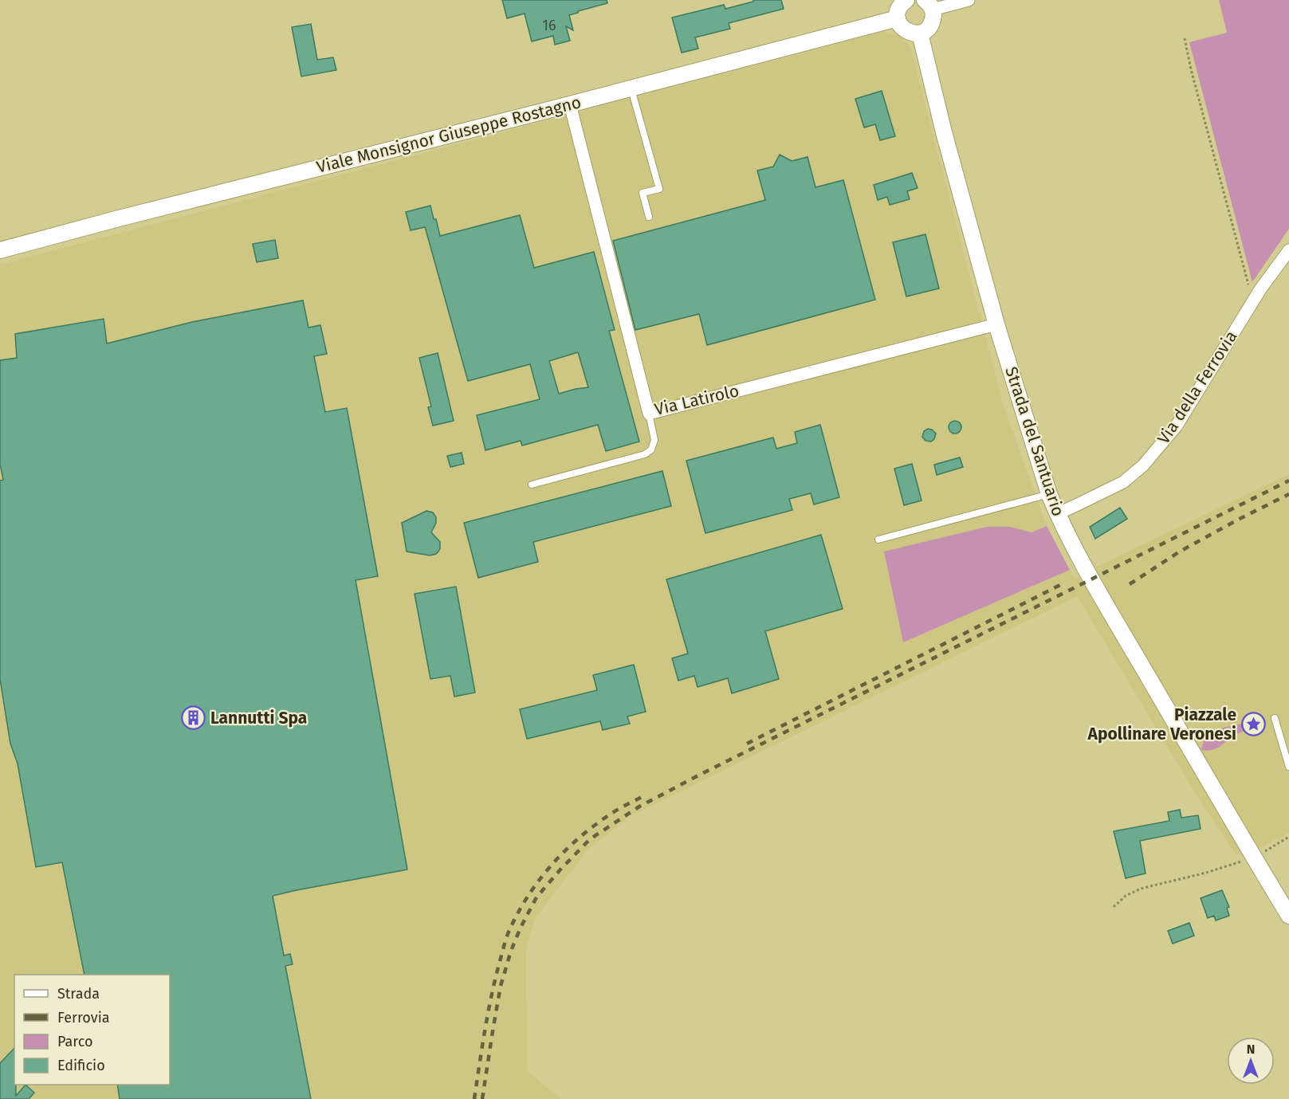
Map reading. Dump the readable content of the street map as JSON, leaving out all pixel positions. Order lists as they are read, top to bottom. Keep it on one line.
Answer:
{"streets":{"street":["Viale Monsignor Giuseppe Rostagno","Via della Ferrovia","Via Latirolo","Strada del Santuario"]},"crossings":[["Viale Monsignor Giuseppe Rostagno","Via Latirolo"],["Via della Ferrovia","Strada del Santuario"],["Via Latirolo","Strada del Santuario"]],"places":{"building":["Lannutti Spa"],"place":["Piazzale Apollinare Veronesi"]},"house_numbers":["16"],"legend":["Strada","Ferrovia","Parco","Edificio"],"north":"top"}
